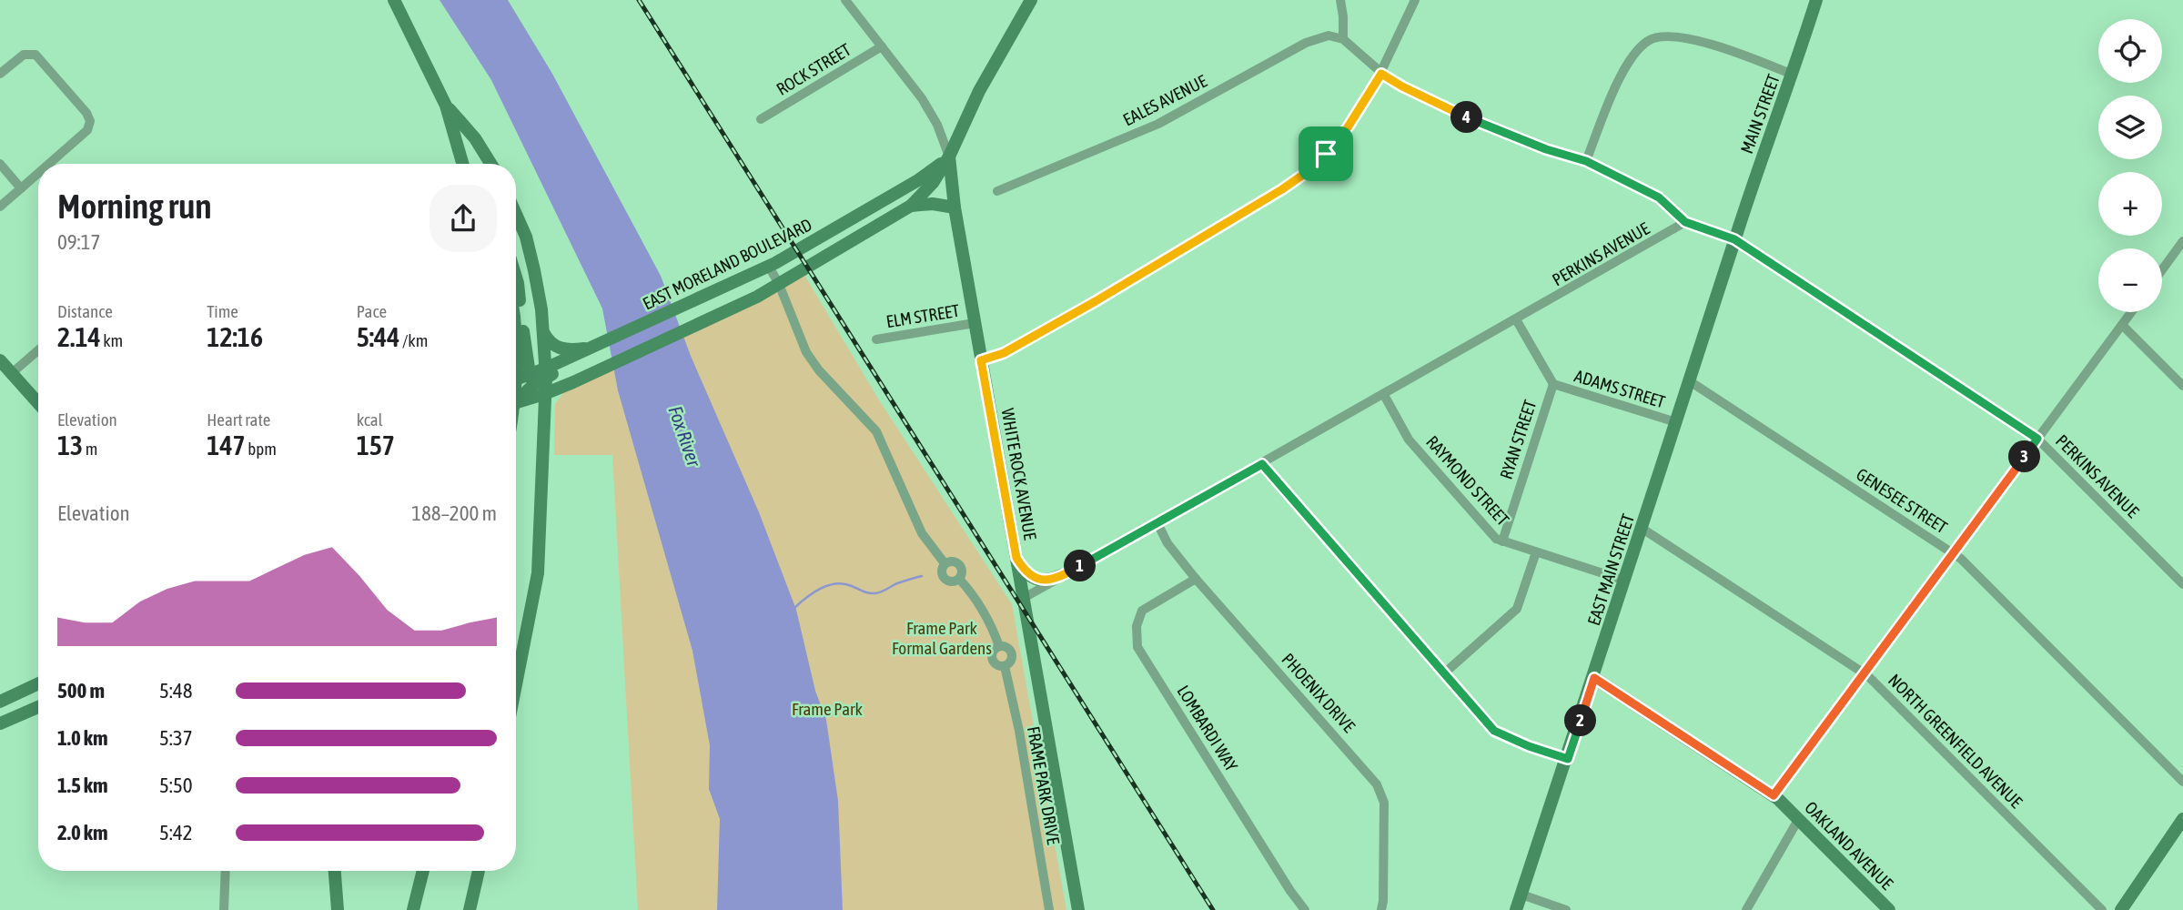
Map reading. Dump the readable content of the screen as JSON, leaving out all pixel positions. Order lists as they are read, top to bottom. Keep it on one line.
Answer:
{"streets":{"main road":["MAIN STREET","EAST MORELAND BOULEVARD","WHITE ROCK AVENUE","EAST MAIN STREET","OAKLAND AVENUE"],"street":["ROCK STREET","EALES AVENUE","PERKINS AVENUE","ELM STREET","ADAMS STREET","RYAN STREET","RAYMOND STREET","GENESEE STREET","PHOENIX DRIVE","LOMBARDI WAY","NORTH GREENFIELD AVENUE","FRAME PARK DRIVE"]},"crossings":[["MAIN STREET","PERKINS AVENUE"],["MAIN STREET","EAST MAIN STREET"],["PERKINS AVENUE","ADAMS STREET"],["PERKINS AVENUE","WHITE ROCK AVENUE"],["PERKINS AVENUE","RAYMOND STREET"],["PERKINS AVENUE","EAST MAIN STREET"],["PERKINS AVENUE","PHOENIX DRIVE"],["EAST MORELAND BOULEVARD","WHITE ROCK AVENUE"],["EAST MORELAND BOULEVARD","FRAME PARK DRIVE"],["ELM STREET","WHITE ROCK AVENUE"],["ADAMS STREET","RYAN STREET"],["ADAMS STREET","EAST MAIN STREET"],["RYAN STREET","RAYMOND STREET"],["RAYMOND STREET","EAST MAIN STREET"],["GENESEE STREET","EAST MAIN STREET"],["EAST MAIN STREET","NORTH GREENFIELD AVENUE"],["EAST MAIN STREET","OAKLAND AVENUE"],["PHOENIX DRIVE","LOMBARDI WAY"]],"water":["Fox River"],"parks":["Frame Park Formal Gardens","Frame Park"],"page":{"map_buttons":["+","−"],"pins":["4","3","1","2"],"heading":["Morning run","09:17"],"stats":[["Distance","2.14 km"],["Time","12:16"],["Pace","5:44 /km"],["Elevation","13 m"],["Heart rate","147 bpm"],["kcal","157"]],"chart":["Elevation","188–200 m"],"list":[{"name":"500 m","note":"5:48"},{"name":"1.0 km","note":"5:37"},{"name":"1.5 km","note":"5:50"},{"name":"2.0 km","note":"5:42"}]}}
